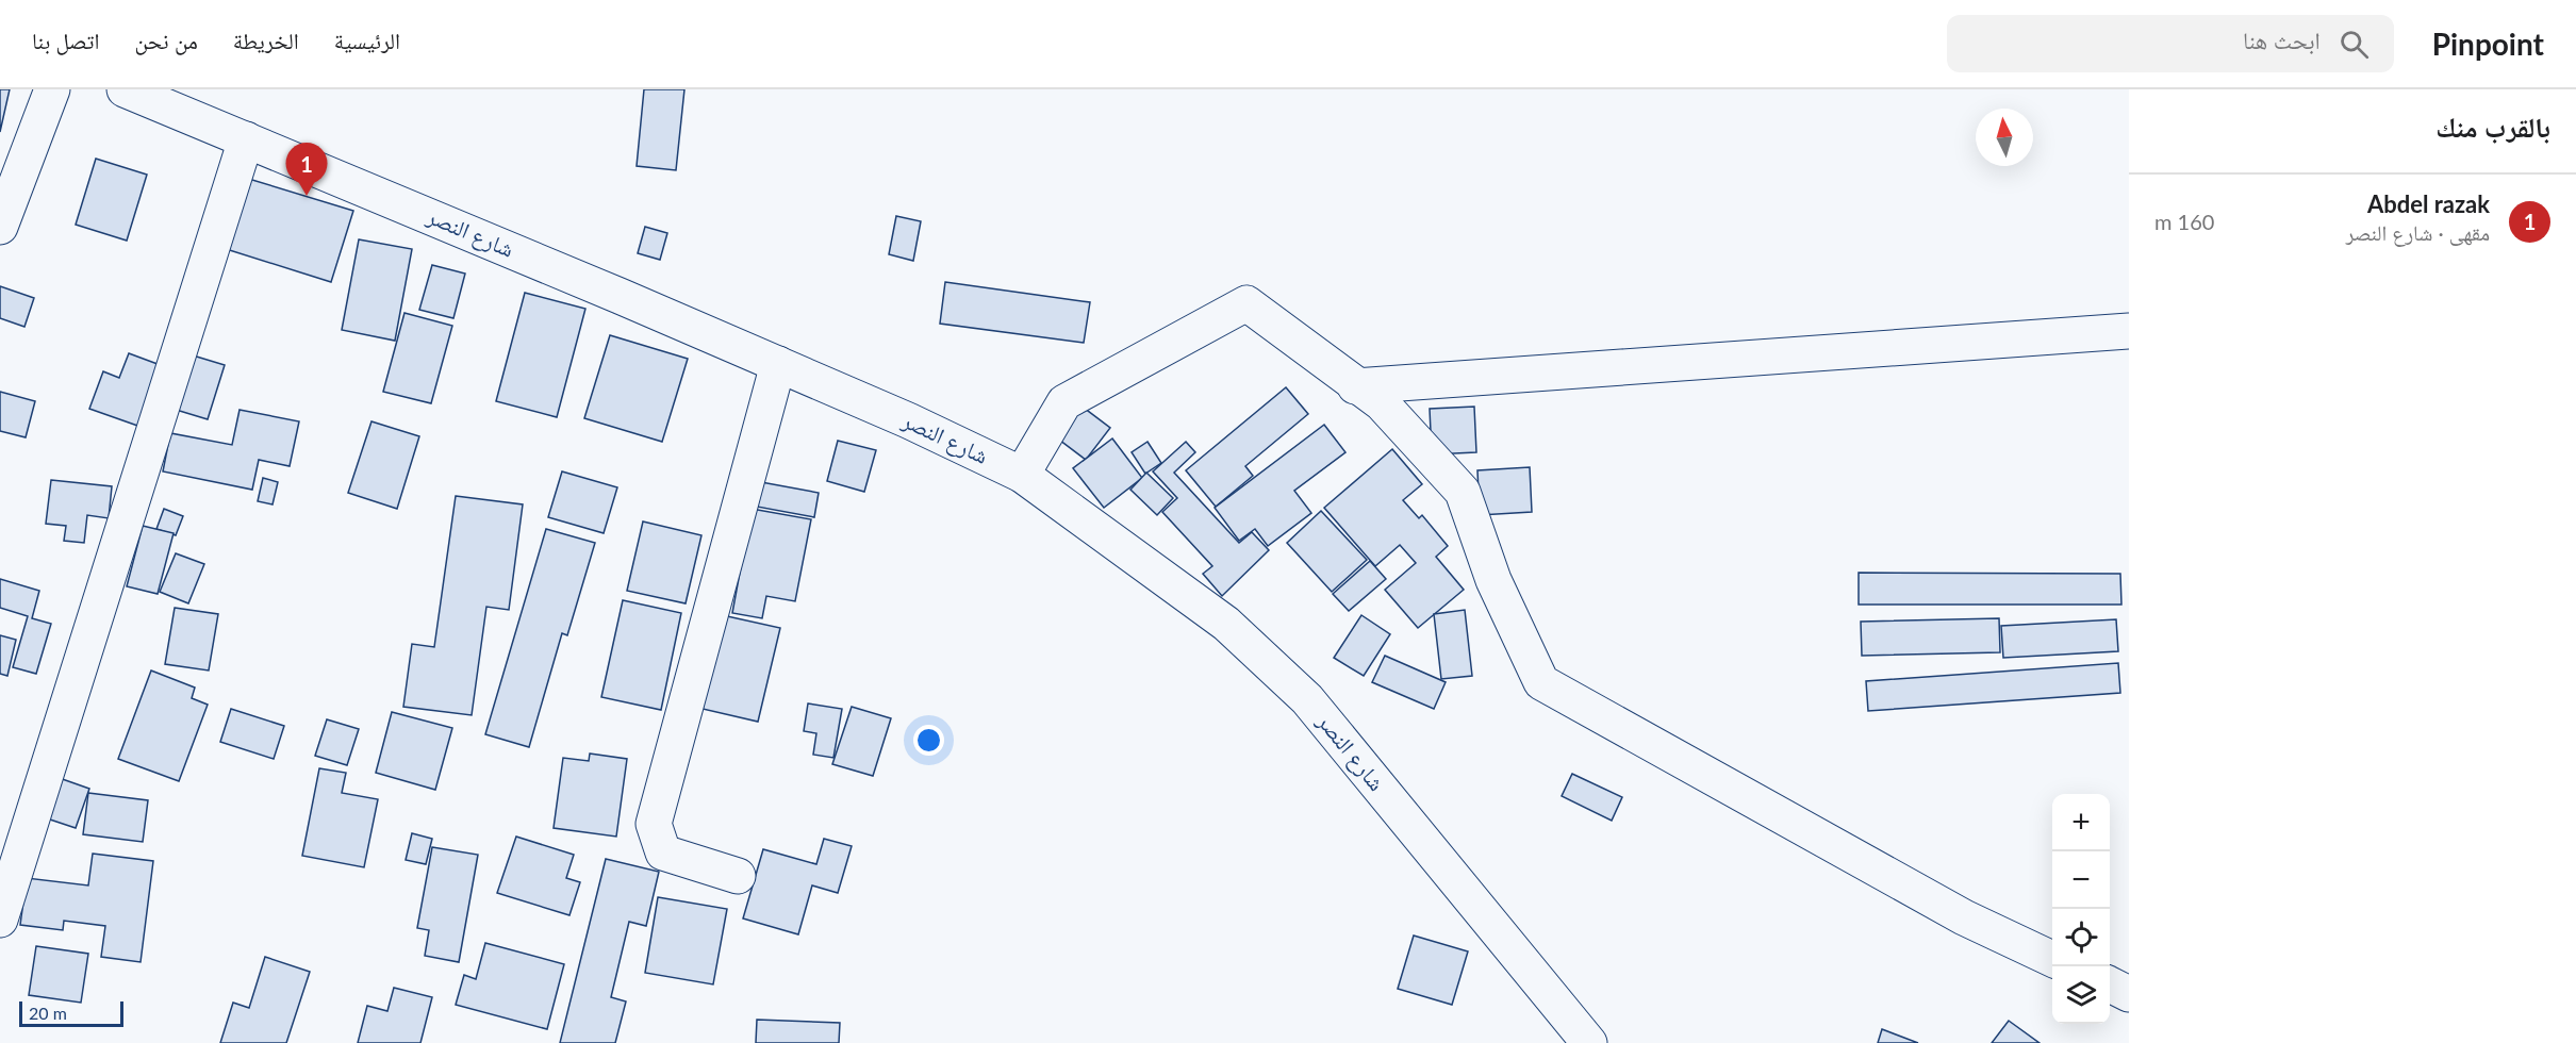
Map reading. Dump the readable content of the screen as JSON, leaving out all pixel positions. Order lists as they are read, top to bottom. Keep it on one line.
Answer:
{"streets":{"street":["شارع النصر"]},"scale_bar":"20 m","north":"top","page":{"header":"Pinpoint","search":"ابحث هنا","nav":["الرئيسية","الخريطة","من نحن","اتصل بنا"],"heading":"بالقرب منك","pins":"1","list":[{"mark":"1","name":"Abdel razak","note":"مقهى · شارع النصر","value":"160 m"}],"map_buttons":["+","−"],"scale":"20 m"}}
